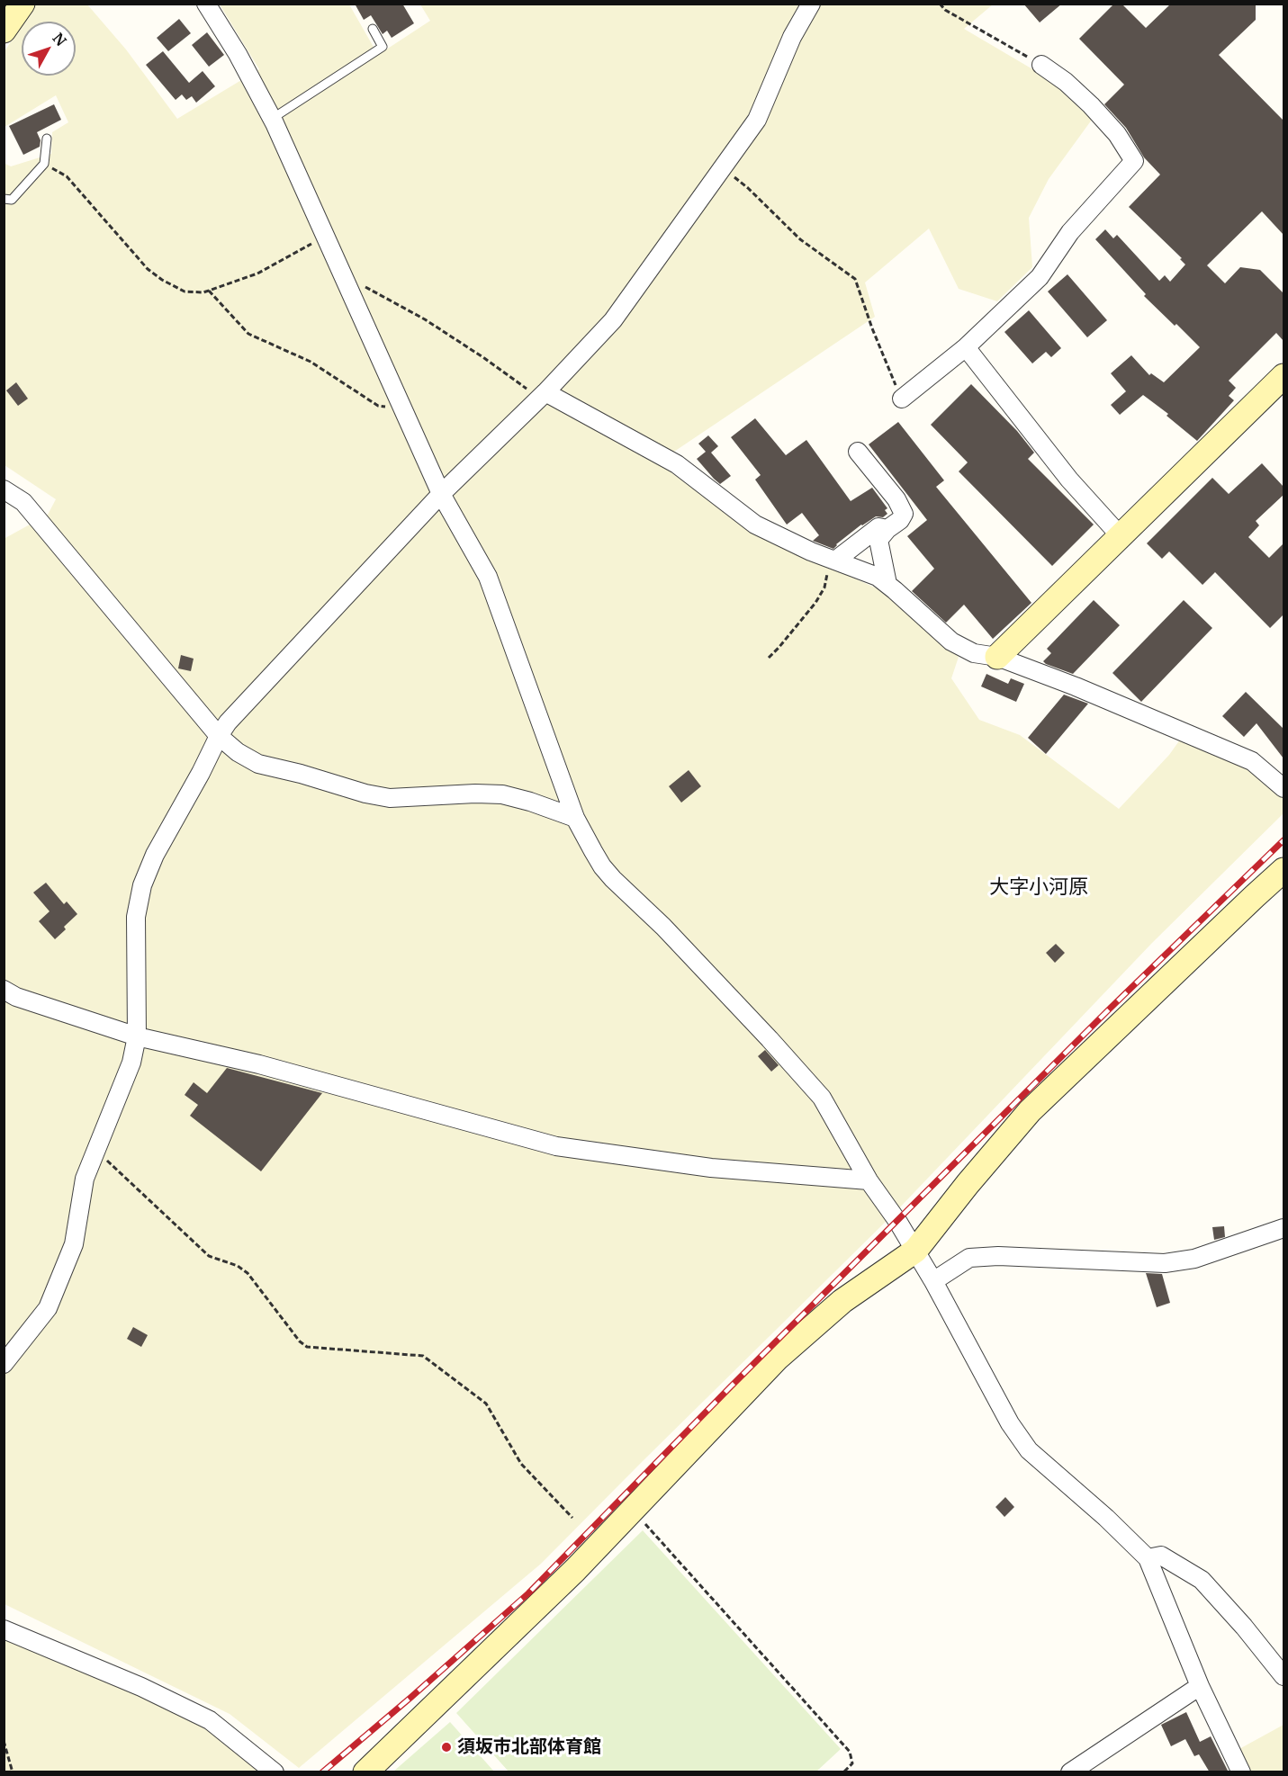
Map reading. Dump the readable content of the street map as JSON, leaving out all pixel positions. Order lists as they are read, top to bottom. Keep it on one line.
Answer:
{"districts":["大字小河原"],"places":["須坂市北部体育館"],"north":"top right"}
